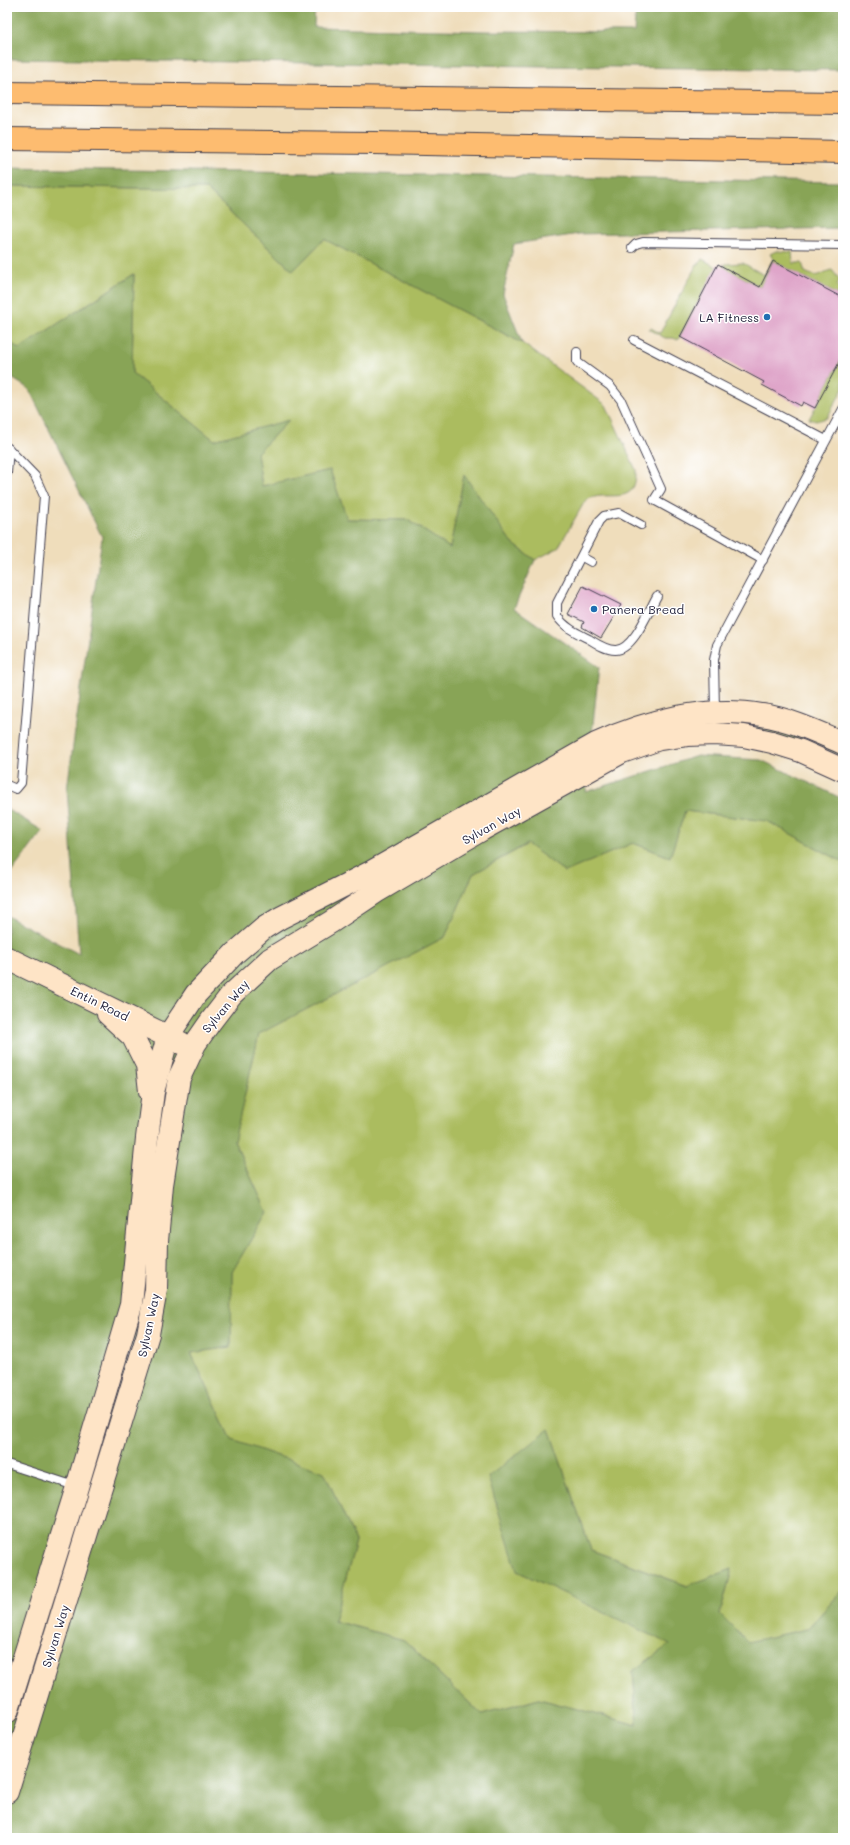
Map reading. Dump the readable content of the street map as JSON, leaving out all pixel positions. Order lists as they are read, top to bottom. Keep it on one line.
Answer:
{"streets":{"street":["Sylvan Way","Entin Road"]},"crossings":[["Sylvan Way","Entin Road"]],"places":["LA Fitness","Panera Bread"]}
